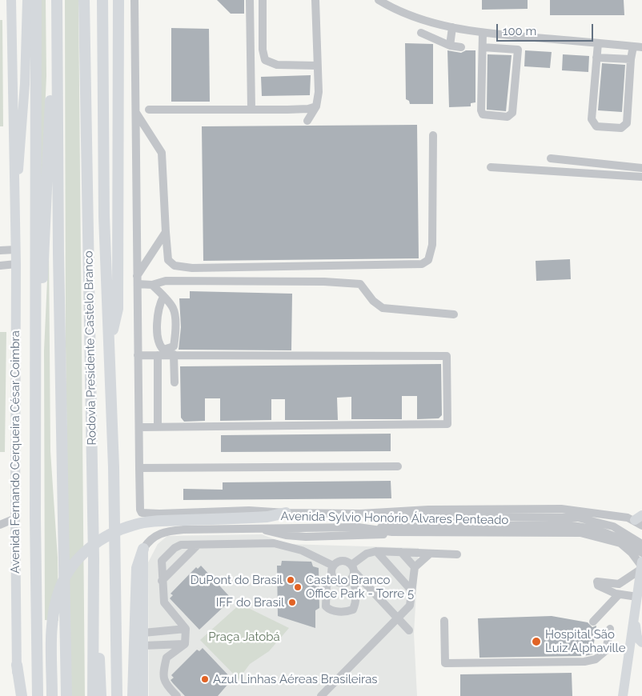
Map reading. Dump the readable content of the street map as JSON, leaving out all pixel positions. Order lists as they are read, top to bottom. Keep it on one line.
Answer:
{"streets":{"highway":["Rodovia Presidente Castelo Branco"],"main road":["Avenida Fernando Cerqueira César Coimbra"],"street":["Avenida Sylvio Honório Álvares Penteado"]},"parks":["Praça Jatobá"],"places":["DuPont do Brasil","Castelo Branco Office Park - Torre 5","IFF do Brasil","Hospital São Luiz Alphaville","Azul Linhas Aéreas Brasileiras"],"scale_bar":"100 m"}
